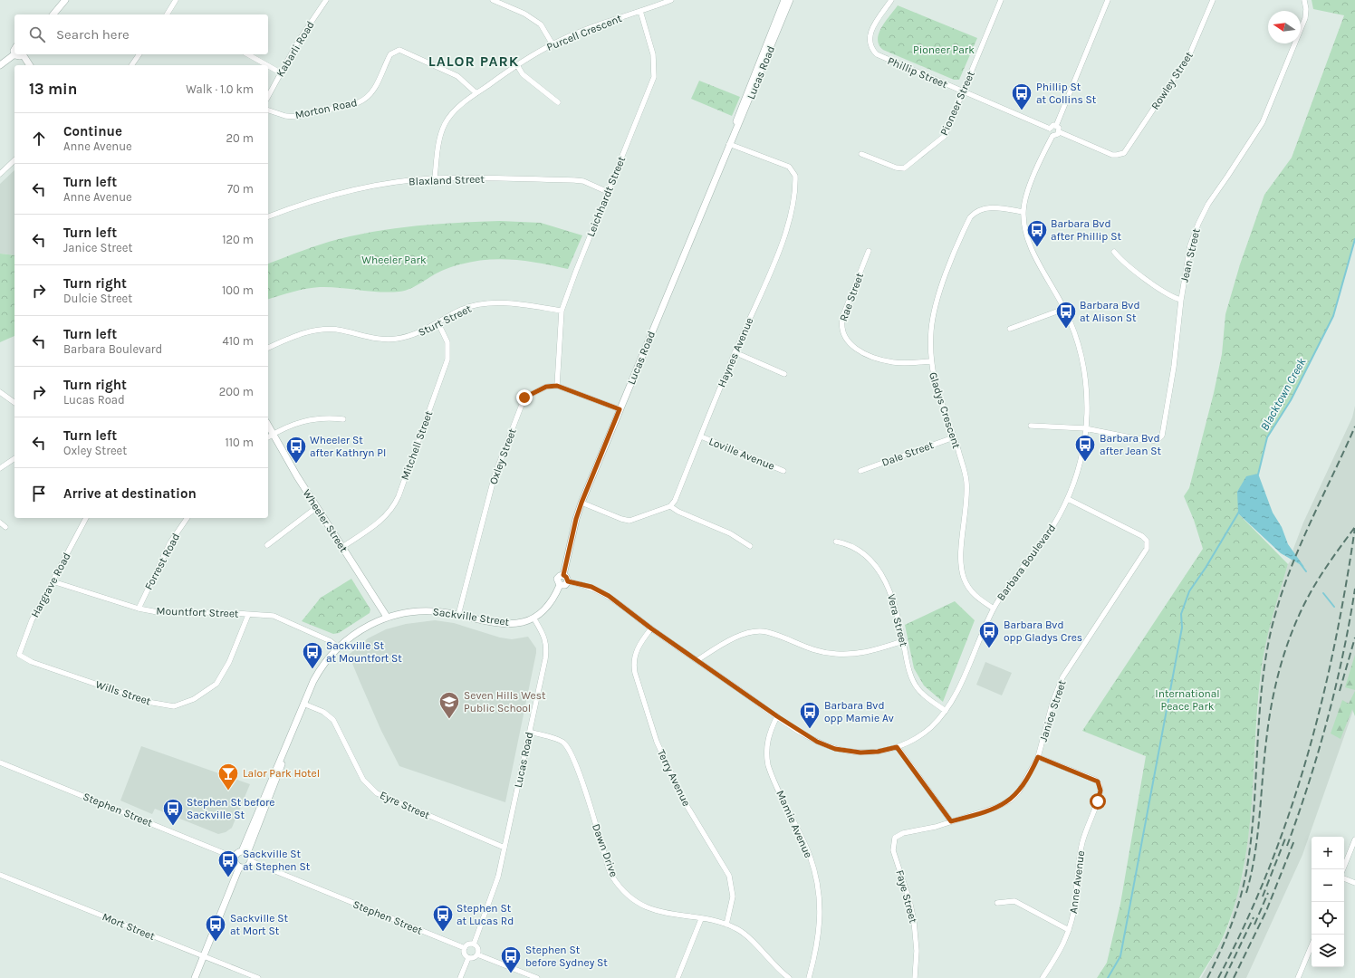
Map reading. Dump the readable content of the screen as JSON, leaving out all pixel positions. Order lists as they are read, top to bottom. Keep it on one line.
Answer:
{"streets":{"street":["Purcell Crescent","Kabarli Road","Lucas Road","Phillip Street","Rowley Street","Pioneer Street","Morton Road","Blaxland Street","Leichhardt Street","Jean Street","Rae Street","Sturt Street","Haynes Avenue","Gladys Crescent","Mitchell Street","Loville Avenue","Dale Street","Oxley Street","Wheeler Street","Forrest Road","Barbara Boulevard","Hargrave Road","Mountfort Street","Sackville Street","Vera Street","Wills Street","Janice Street","Terry Avenue","Eyre Street","Stephen Street","Mamie Avenue","Dawn Drive","Anne Avenue","Faye Street","Mort Street"]},"crossings":[["Purcell Crescent","Morton Road"],["Purcell Crescent","Blaxland Street"],["Purcell Crescent","Leichhardt Street"],["Lucas Road","Haynes Avenue"],["Lucas Road","Barbara Boulevard"],["Lucas Road","Sackville Street"],["Lucas Road","Eyre Street"],["Lucas Road","Stephen Street"],["Lucas Road","Dawn Drive"],["Phillip Street","Rowley Street"],["Phillip Street","Pioneer Street"],["Phillip Street","Barbara Boulevard"],["Rowley Street","Barbara Boulevard"],["Blaxland Street","Leichhardt Street"],["Leichhardt Street","Sturt Street"],["Leichhardt Street","Oxley Street"],["Jean Street","Barbara Boulevard"],["Rae Street","Gladys Crescent"],["Sturt Street","Mitchell Street"],["Haynes Avenue","Loville Avenue"],["Gladys Crescent","Dale Street"],["Gladys Crescent","Barbara Boulevard"],["Mitchell Street","Wheeler Street"],["Oxley Street","Sackville Street"],["Wheeler Street","Sackville Street"],["Forrest Road","Mountfort Street"],["Barbara Boulevard","Vera Street"],["Barbara Boulevard","Janice Street"],["Barbara Boulevard","Terry Avenue"],["Barbara Boulevard","Mamie Avenue"],["Hargrave Road","Mountfort Street"],["Hargrave Road","Wills Street"],["Mountfort Street","Sackville Street"],["Mountfort Street","Wills Street"],["Sackville Street","Eyre Street"],["Sackville Street","Stephen Street"],["Janice Street","Anne Avenue"],["Janice Street","Faye Street"],["Terry Avenue","Dawn Drive"]],"districts":["LALOR PARK"],"water":["Blacktown Creek"],"parks":["Pioneer Park","Wheeler Park","International Peace Park"],"places":{"bus stop":["Phillip St at Collins St","Barbara Bvd after Phillip St","Barbara Bvd at Alison St","Barbara Bvd after Jean St","Wheeler St after Kathryn Pl","Barbara Bvd opp Gladys Cres","Sackville St at Mountfort St","Barbara Bvd opp Mamie Av","Stephen St before Sackville St","Sackville St at Stephen St","Stephen St at Lucas Rd","Sackville St at Mort St","Stephen St before Sydney St"],"school or university":["Seven Hills West Public School"],"bar":["Lalor Park Hotel"]},"north":"left","page":{"search":"Search here","heading":["13 min","Walk · 1.0 km"],"list":[["Continue","Anne Avenue","20 m"],["Turn left","Anne Avenue","70 m"],["Turn left","Janice Street","120 m"],["Turn right","Dulcie Street","100 m"],["Turn left","Barbara Boulevard","410 m"],["Turn right","Lucas Road","200 m"],["Turn left","Oxley Street","110 m"],"Arrive at destination"],"map_buttons":["+","−"]}}
